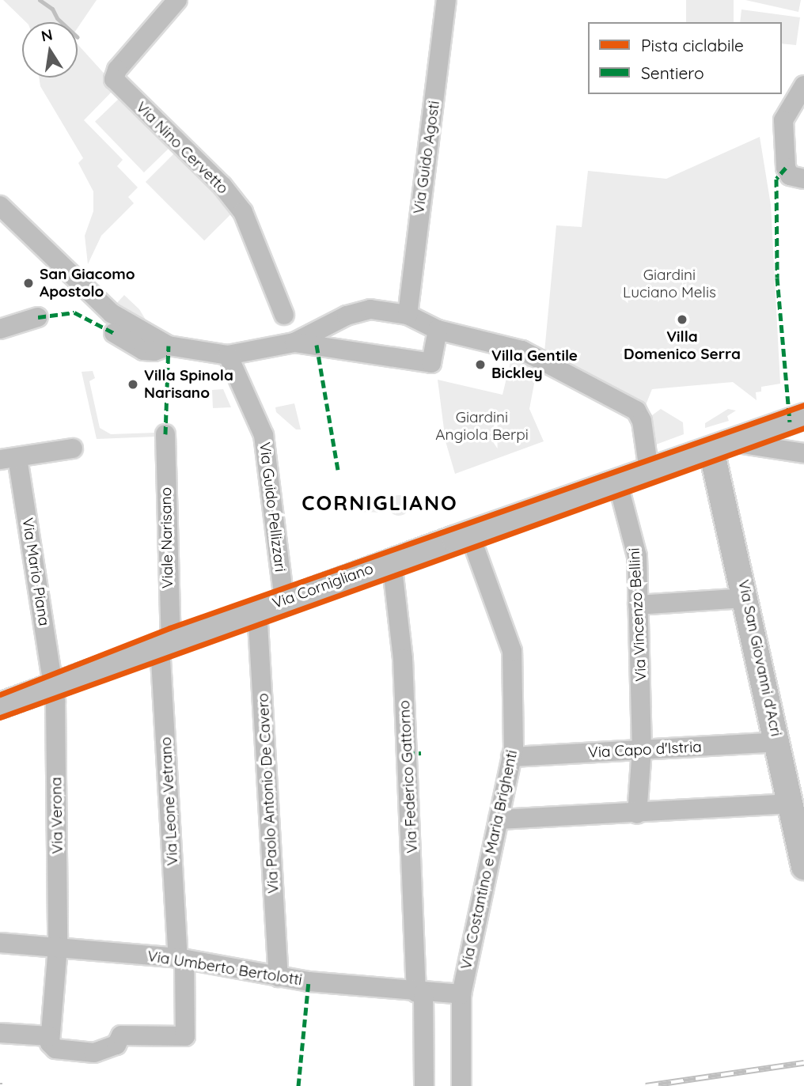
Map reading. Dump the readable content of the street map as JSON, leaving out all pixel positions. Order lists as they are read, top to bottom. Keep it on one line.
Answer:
{"streets":{"main road":["Via Cornigliano","Via San Giovanni d'Acri"],"street":["Via Nino Cervetto","Via Guido Agosti","Via Guido Pellizzari","Viale Narisano","Via Mario Piana","Via Vincenzo Bellini","Via Capo d'Istria","Via Federico Gattorno","Via Paolo Antonio De Cavero","Via Leone Vetrano","Via Verona","Via Costantino e Maria Brighenti","Via Umberto Bertolotti"]},"crossings":[["Via Guido Pellizzari","Via Cornigliano"],["Viale Narisano","Via Cornigliano"],["Viale Narisano","Via Leone Vetrano"],["Via Mario Piana","Via Cornigliano"],["Via Mario Piana","Via Verona"],["Via Cornigliano","Via Vincenzo Bellini"],["Via Cornigliano","Via San Giovanni d'Acri"],["Via Cornigliano","Via Federico Gattorno"],["Via Cornigliano","Via Paolo Antonio De Cavero"],["Via Cornigliano","Via Leone Vetrano"],["Via Cornigliano","Via Verona"],["Via Cornigliano","Via Costantino e Maria Brighenti"],["Via Vincenzo Bellini","Via Capo d'Istria"],["Via San Giovanni d'Acri","Via Capo d'Istria"],["Via Capo d'Istria","Via Costantino e Maria Brighenti"],["Via Federico Gattorno","Via Umberto Bertolotti"],["Via Paolo Antonio De Cavero","Via Umberto Bertolotti"],["Via Leone Vetrano","Via Verona"],["Via Leone Vetrano","Via Umberto Bertolotti"],["Via Verona","Via Umberto Bertolotti"],["Via Costantino e Maria Brighenti","Via Umberto Bertolotti"]],"districts":["CORNIGLIANO"],"parks":["Giardini Luciano Melis","Giardini Angiola Berpi"],"places":["San Giacomo Apostolo","Villa Domenico Serra","Villa Gentile Bickley","Villa Spinola Narisano"],"legend":["Pista ciclabile","Sentiero"],"north":"top"}
